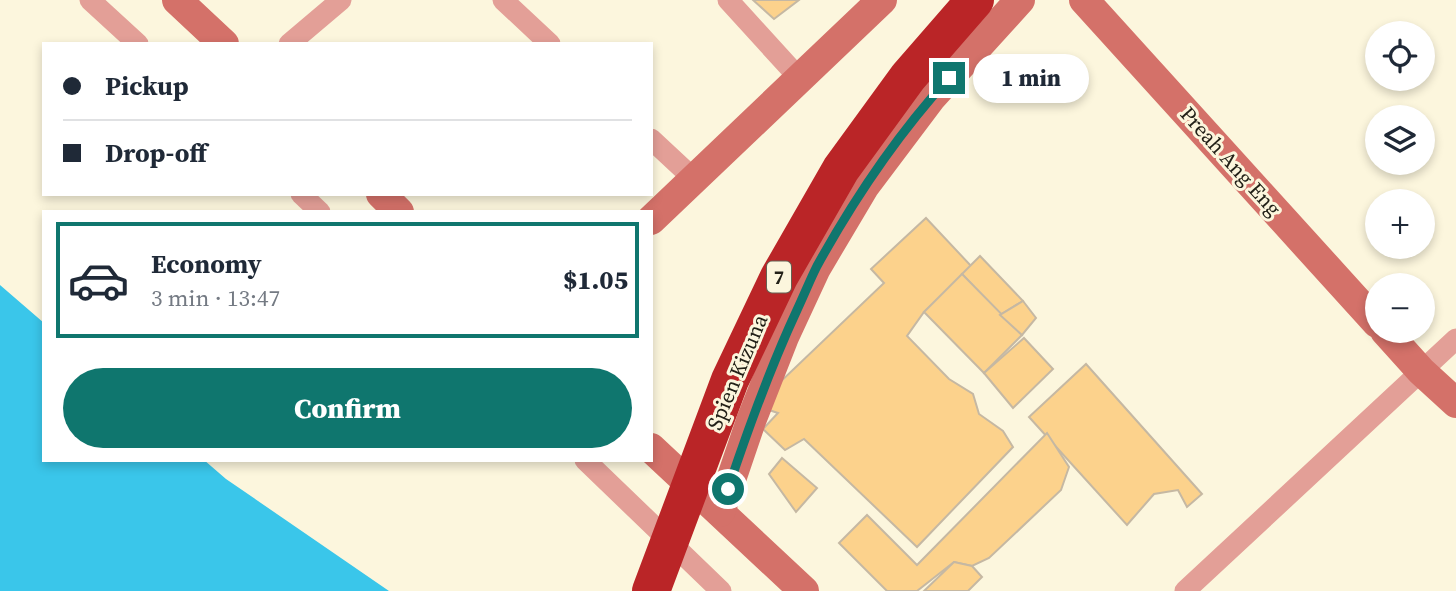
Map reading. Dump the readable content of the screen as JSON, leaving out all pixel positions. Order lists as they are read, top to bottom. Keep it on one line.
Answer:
{"streets":{"highway":["7","Spien Kizuna"],"street":["Preah Ang Eng"]},"page":{"map_buttons":["+","−"],"banner":["Pickup","Drop-off"],"bubble":"1 min","list":[{"name":"Economy","note":"3 min · 13:47","value":"$1.05"}],"buttons":"Confirm"}}
